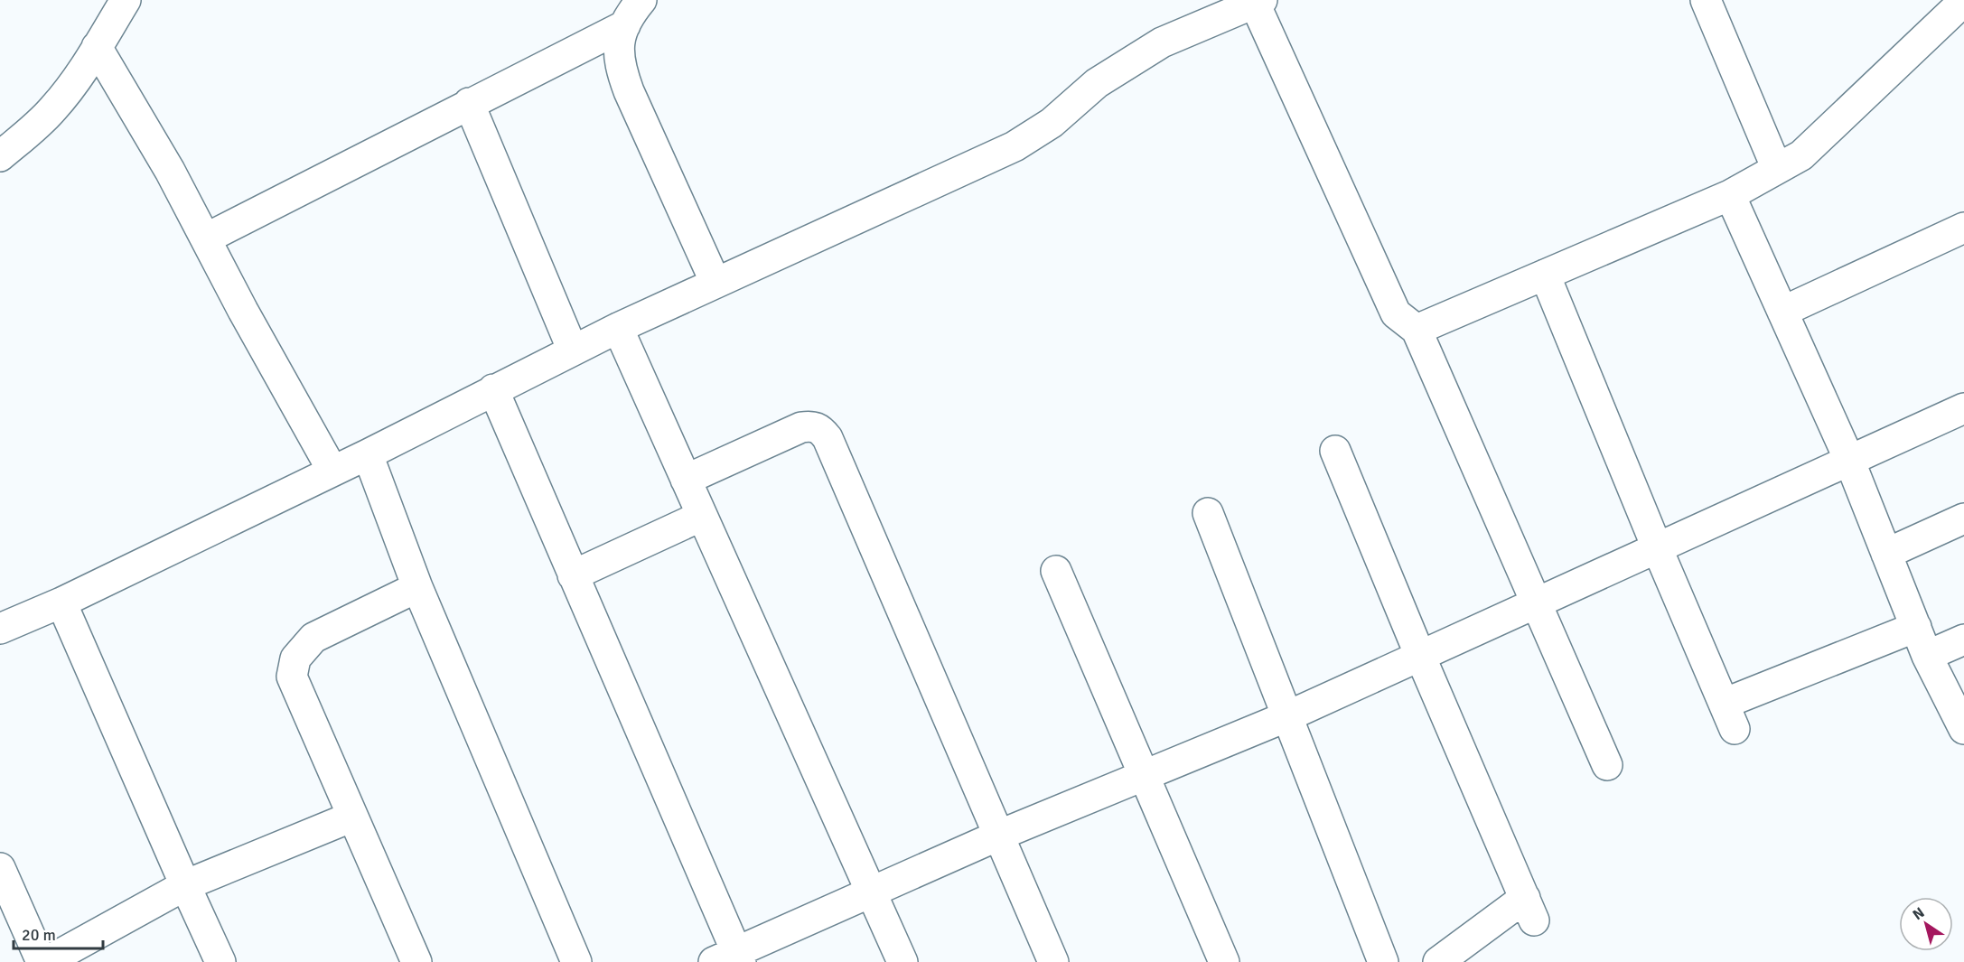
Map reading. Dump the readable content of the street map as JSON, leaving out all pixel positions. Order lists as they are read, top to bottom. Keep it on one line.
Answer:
{"scale_bar":"20 m","north":"top left"}
